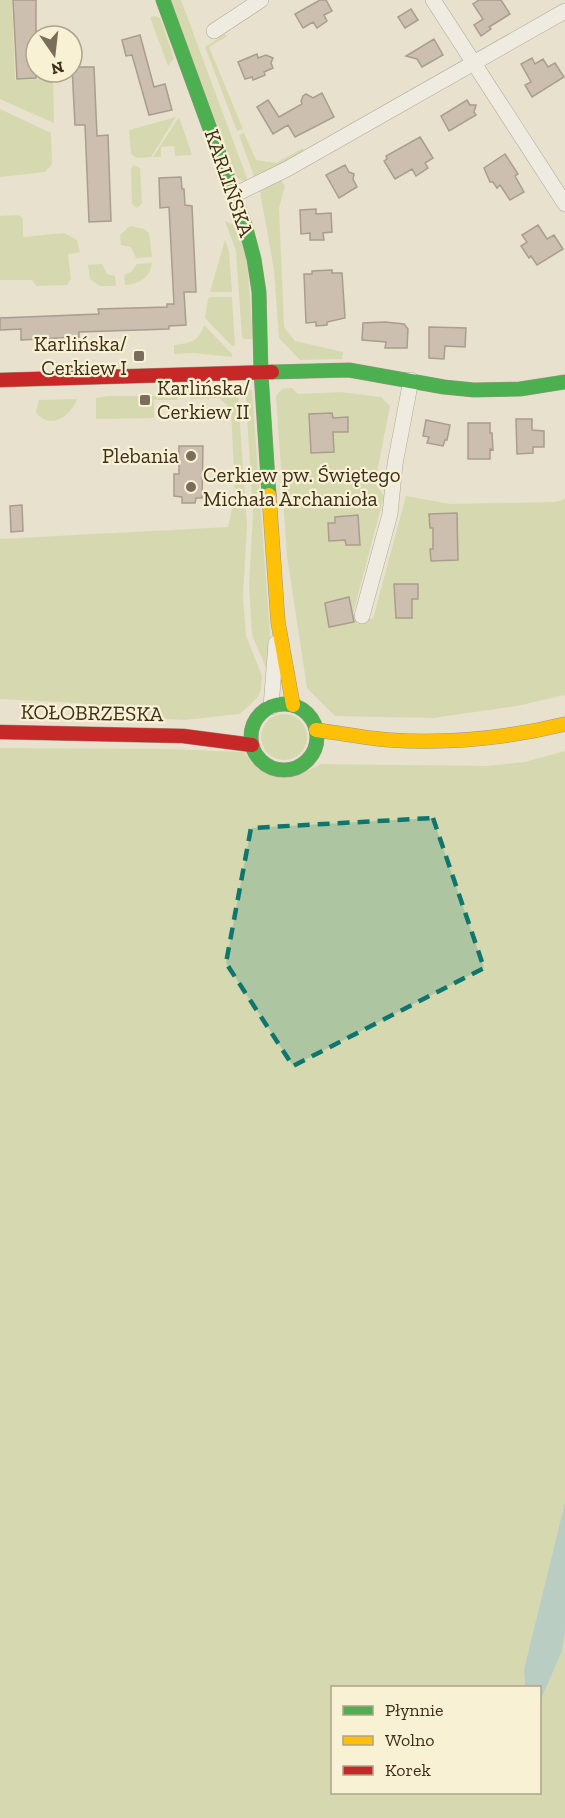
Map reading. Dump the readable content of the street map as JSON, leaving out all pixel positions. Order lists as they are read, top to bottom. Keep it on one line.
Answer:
{"streets":{"street":["KARLIŃSKA","KOŁOBRZESKA"]},"crossings":[["KARLIŃSKA","KOŁOBRZESKA"]],"places":{"transit":["Karlińska/ Cerkiew I","Karlińska/ Cerkiew II"],"other":["Plebania","Cerkiew pw. Świętego Michała Archanioła"]},"legend":["Płynnie","Wolno","Korek"],"north":"bottom"}
